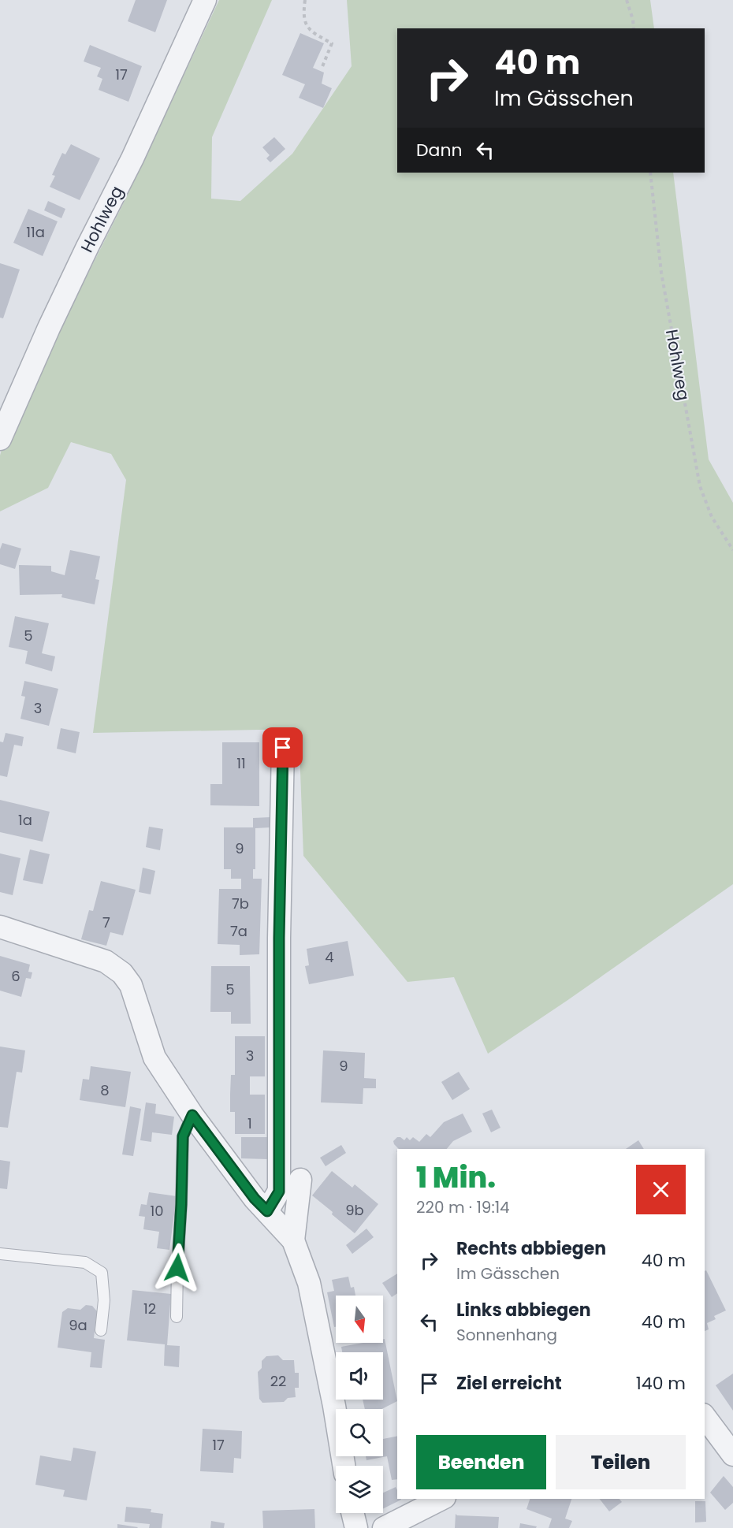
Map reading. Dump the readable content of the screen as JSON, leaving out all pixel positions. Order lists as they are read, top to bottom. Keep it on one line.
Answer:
{"streets":{"street":["Hohlweg"]},"house_numbers":["17","11a","5","3","11","1a","9","7b","7","7a","4","6","5","3","9","8","1","9b","10","12","9a","22","17"],"north":"bottom","page":{"turn":["40 m","Im Gässchen"],"then":"Dann","heading":["1 Min.","220 m · 19:14"],"list":[{"name":"Rechts abbiegen","note":"Im Gässchen","value":"40 m"},{"name":"Links abbiegen","note":"Sonnenhang","value":"40 m"},{"name":"Ziel erreicht","value":"140 m"}],"buttons":["Beenden","Teilen"]}}
